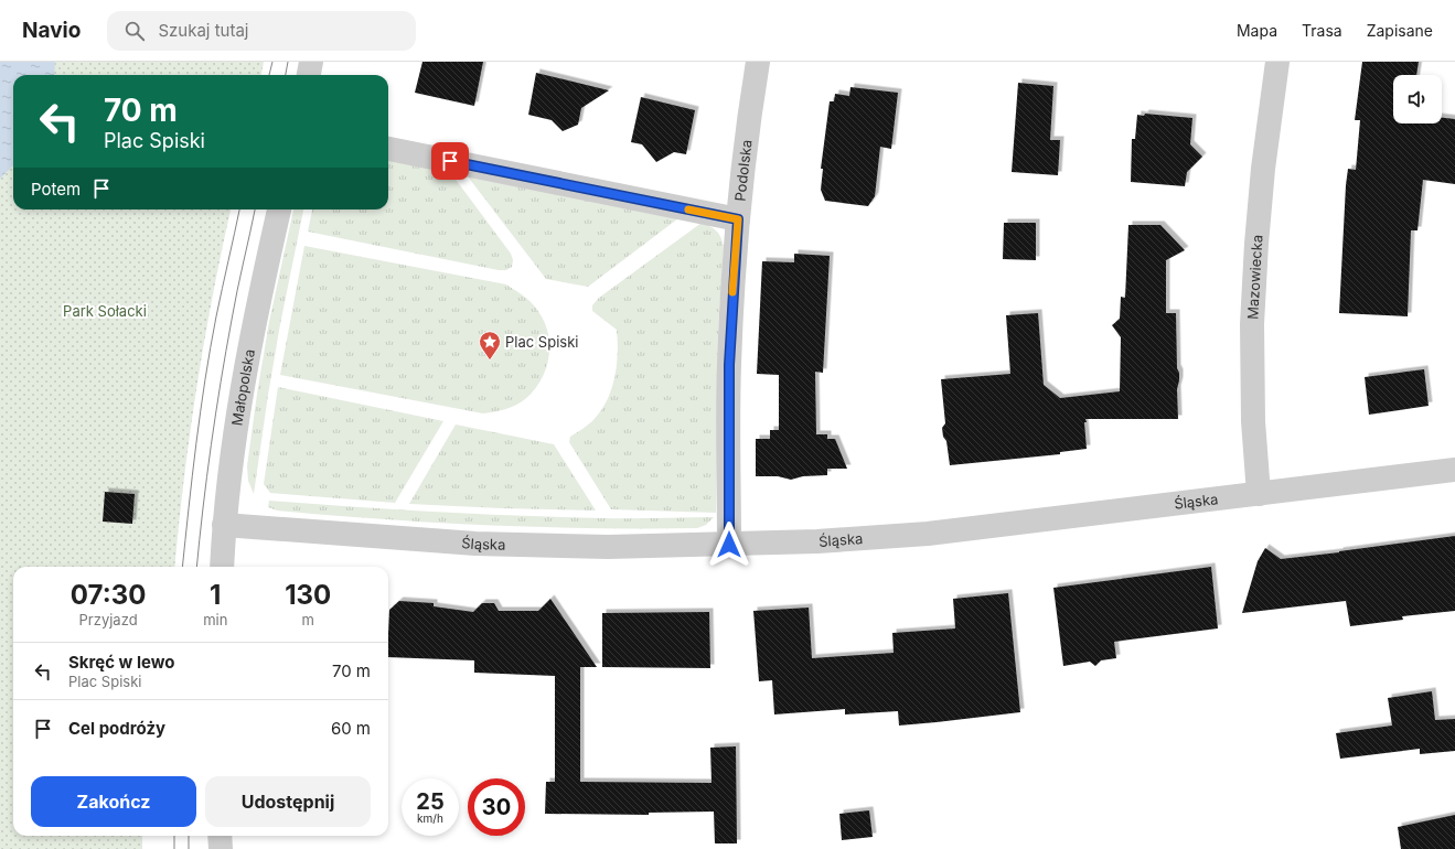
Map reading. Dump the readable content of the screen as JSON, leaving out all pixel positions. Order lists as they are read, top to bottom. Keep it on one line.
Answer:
{"streets":{"street":["Podolska","Mazowiecka","Małopolska","Śląska"]},"crossings":[["Podolska","Śląska"],["Mazowiecka","Śląska"],["Małopolska","Śląska"]],"parks":["Park Sołacki"],"places":{"place":["Plac Spiski"]},"page":{"header":"Navio","search":"Szukaj tutaj","nav":["Mapa","Trasa","Zapisane"],"turn":["70 m","Plac Spiski"],"then":"Potem","eta":["07:30","Przyjazd","1","min","130","m"],"list":[{"name":"Skręć w lewo","note":"Plac Spiski","value":"70 m"},{"name":"Cel podróży","value":"60 m"}],"buttons":["Zakończ","Udostępnij"],"speed":"25 km/h","limit":"30"}}
